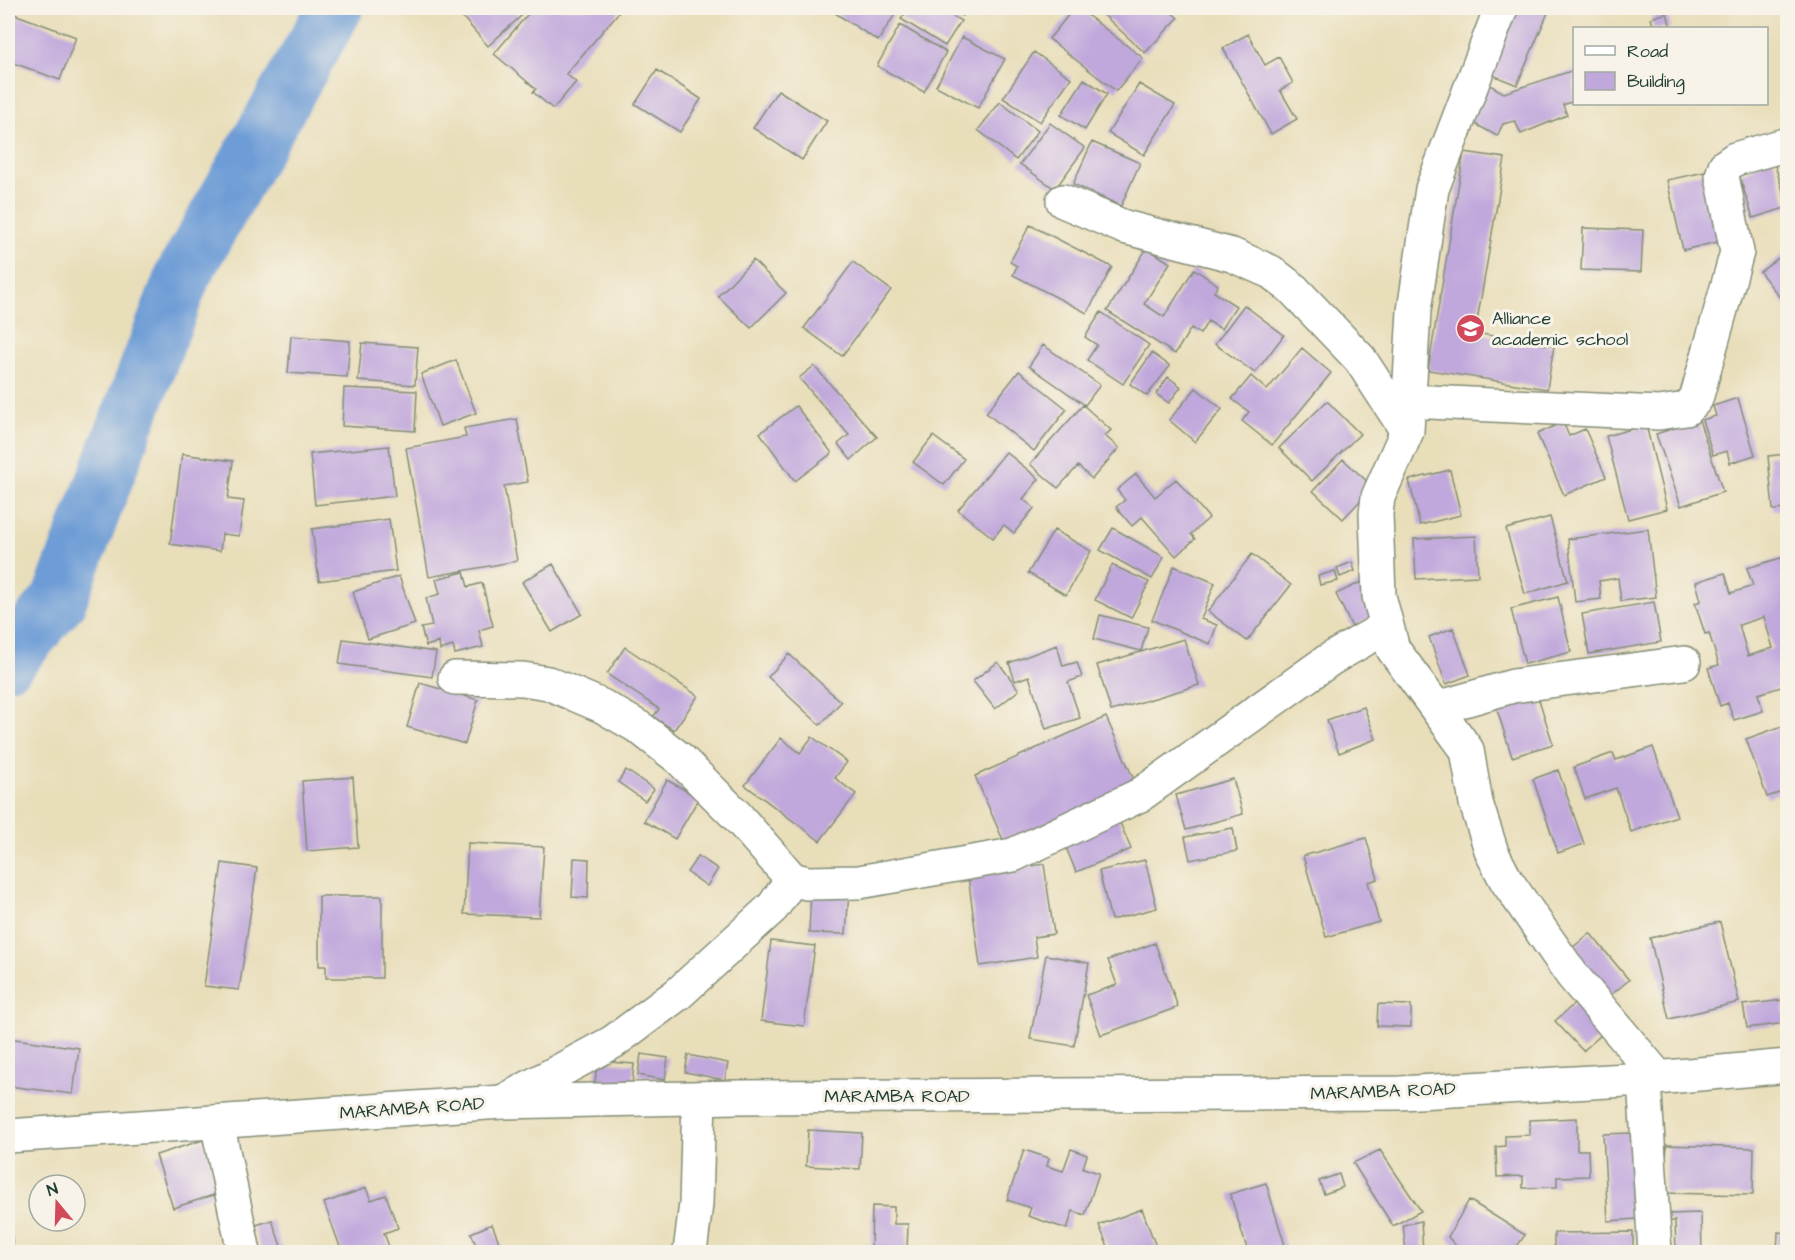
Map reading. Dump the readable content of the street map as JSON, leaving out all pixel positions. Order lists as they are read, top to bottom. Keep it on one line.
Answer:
{"streets":{"street":["MARAMBA ROAD"]},"places":{"school or university":["Alliance academic school"]},"legend":["Road","Building"],"north":"top"}
